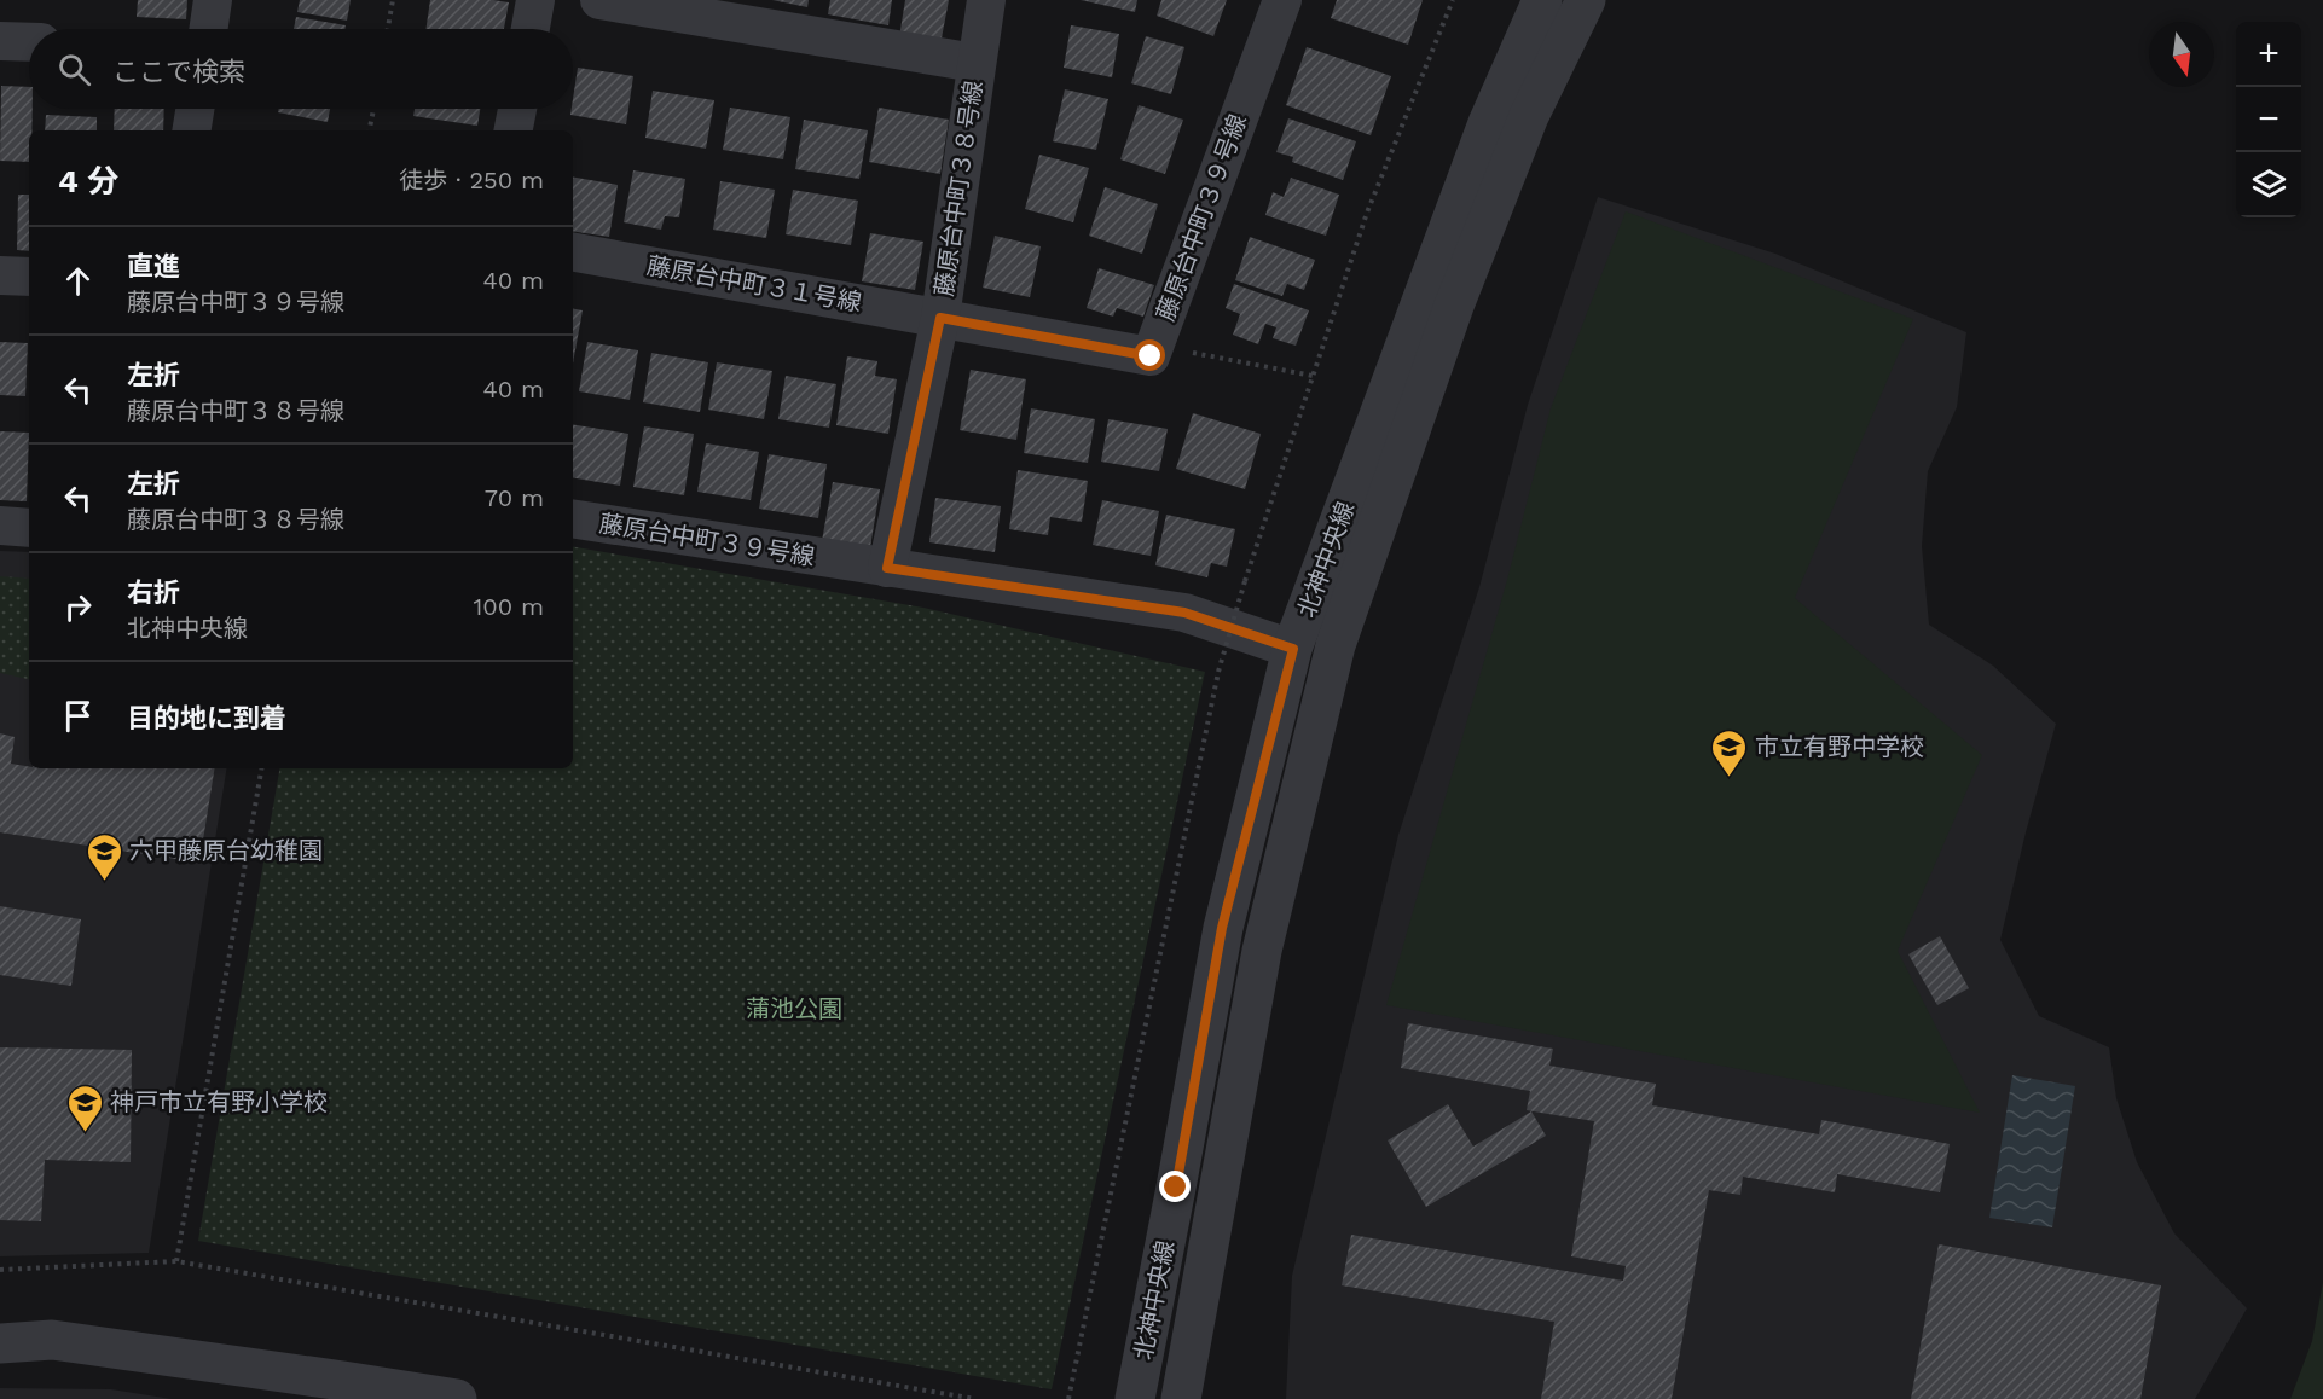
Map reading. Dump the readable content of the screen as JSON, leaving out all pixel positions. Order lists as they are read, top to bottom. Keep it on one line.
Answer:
{"streets":{"street":["藤原台中町３８号線","藤原台中町３９号線","藤原台中町３１号線","北神中央線"]},"crossings":[["藤原台中町３８号線","藤原台中町３９号線"],["藤原台中町３８号線","藤原台中町３１号線"],["藤原台中町３９号線","藤原台中町３１号線"]],"parks":["蒲池公園"],"places":{"school or university":["市立有野中学校","六甲藤原台幼稚園","神戸市立有野小学校"]},"north":"bottom","page":{"map_buttons":["+","−"],"search":"ここで検索","heading":["4 分","徒歩 · 250 m"],"list":[["直進","藤原台中町３９号線","40 m"],["左折","藤原台中町３８号線","40 m"],["左折","藤原台中町３８号線","70 m"],["右折","北神中央線","100 m"],"目的地に到着"]}}
